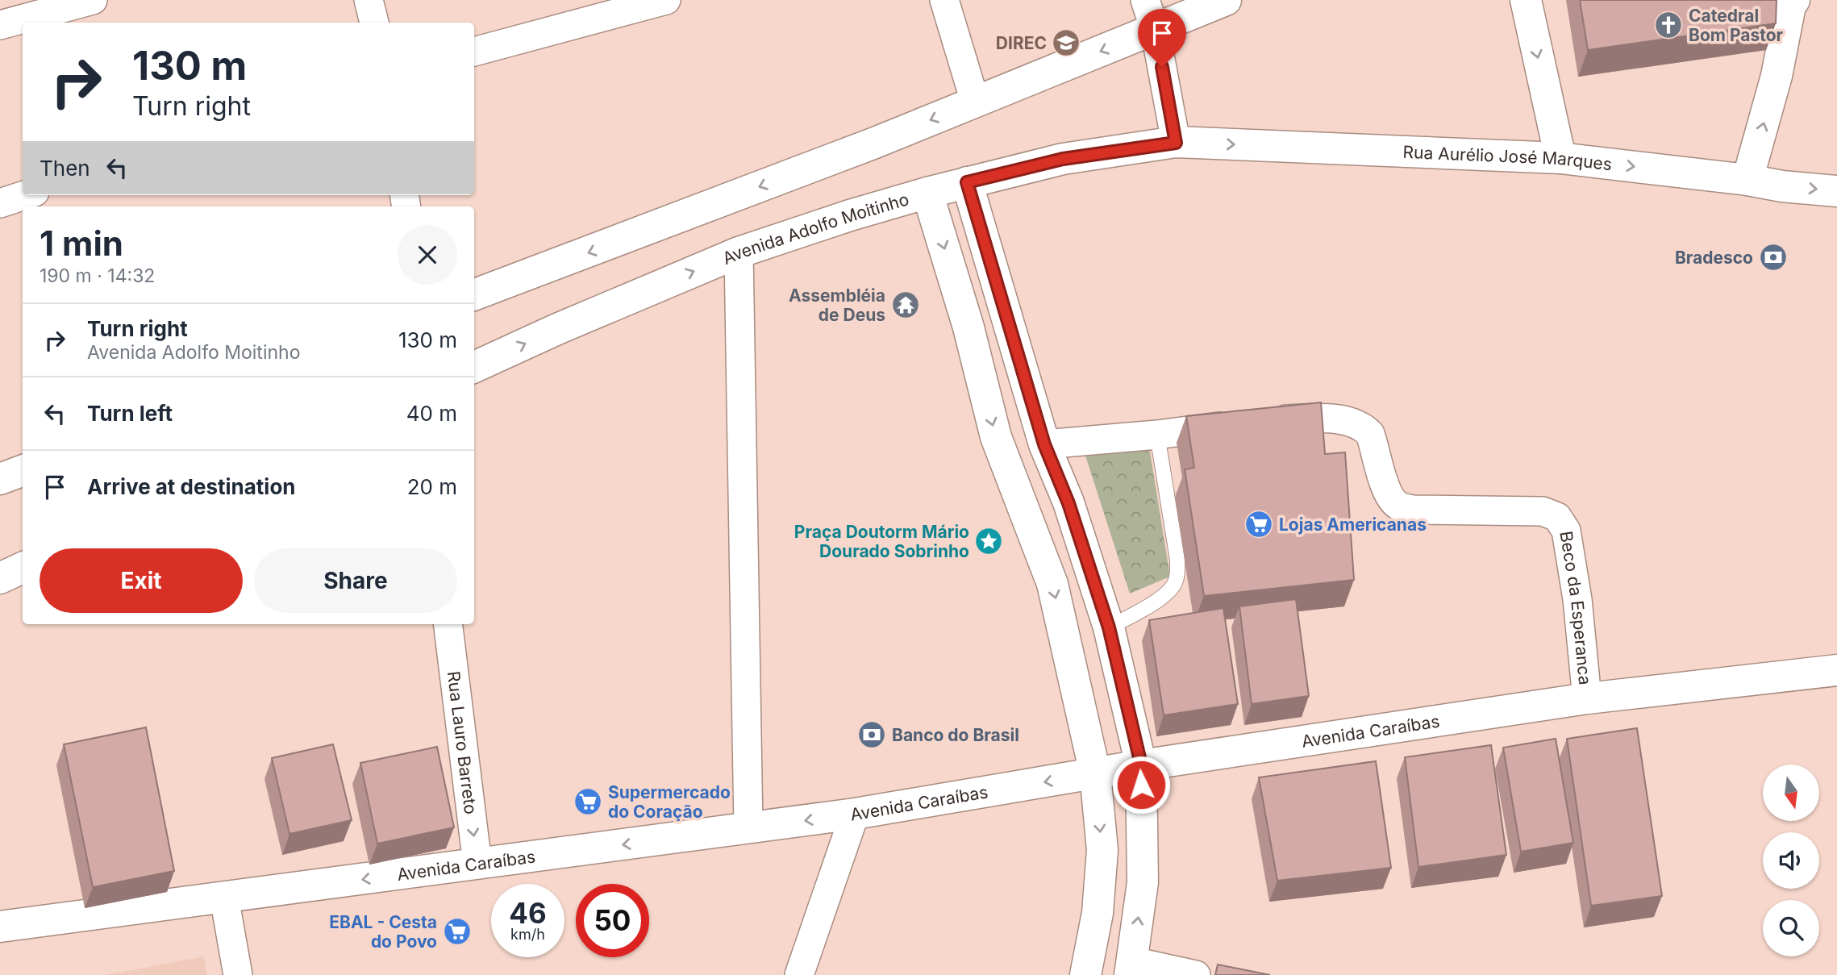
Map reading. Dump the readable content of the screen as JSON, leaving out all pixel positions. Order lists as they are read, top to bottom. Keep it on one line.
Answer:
{"streets":{"main road":["Rua Aurélio José Marques","Avenida Adolfo Moitinho","Avenida Caraíbas"],"street":["Beco da Esperanca","Rua Lauro Barreto"]},"crossings":[["Rua Aurélio José Marques","Avenida Adolfo Moitinho"],["Beco da Esperanca","Avenida Caraíbas"],["Avenida Caraíbas","Rua Lauro Barreto"]],"one_way":["Rua Aurélio José Marques","Avenida Caraíbas","Rua Lauro Barreto"],"places":{"church":["Catedral Bom Pastor"],"school or university":["DIREC"],"bank":["Bradesco","Banco do Brasil"],"temple":["Assembléia de Deus"],"supermarket":["Lojas Americanas","Supermercado do Coração","EBAL - Cesta do Povo"],"place":["Praça Doutorm Mário Dourado Sobrinho"]},"north":"bottom","page":{"turn":["130 m","Turn right"],"then":"Then","heading":["1 min","190 m · 14:32"],"list":[{"name":"Turn right","note":"Avenida Adolfo Moitinho","value":"130 m"},{"name":"Turn left","value":"40 m"},{"name":"Arrive at destination","value":"20 m"}],"buttons":["Exit","Share"],"speed":"46 km/h","limit":"50"}}
